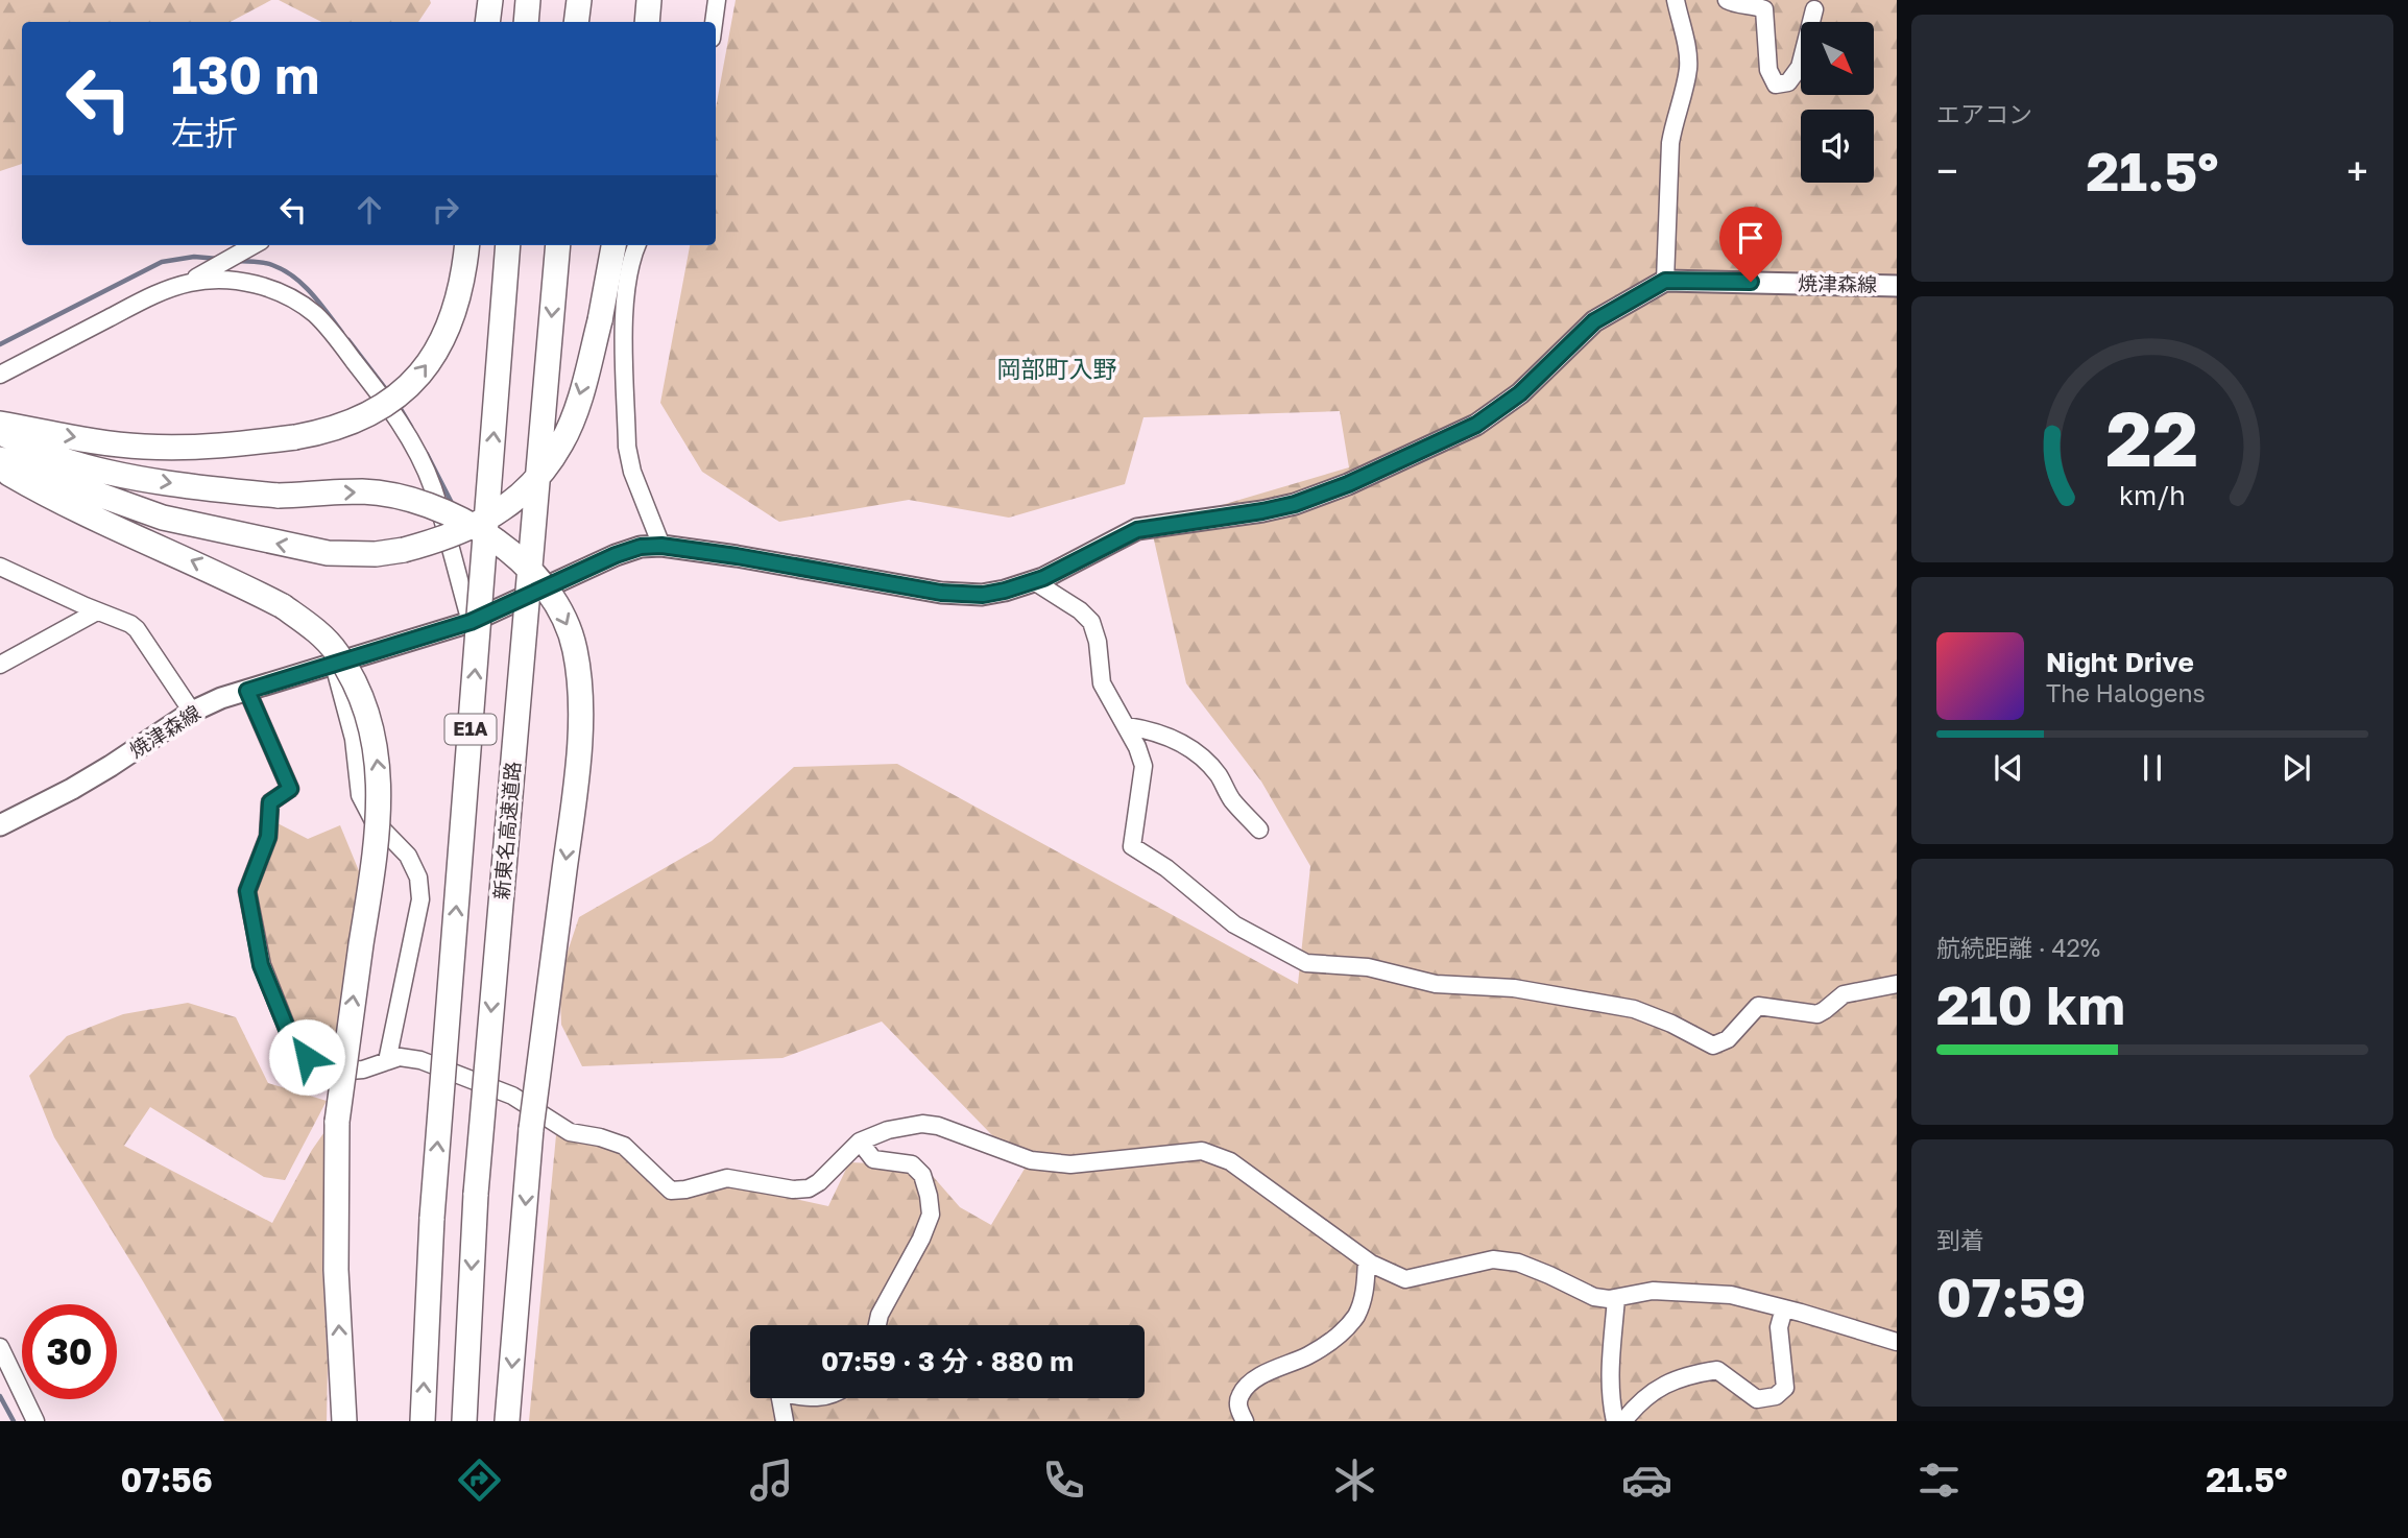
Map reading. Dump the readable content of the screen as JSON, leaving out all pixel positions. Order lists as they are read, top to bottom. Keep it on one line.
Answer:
{"streets":{"highway":["E1A","新東名高速道路"],"main road":["焼津森線"]},"districts":["岡部町入野"],"north":"bottom right","page":{"tile":["エアコン",["航続距離 · 42%","210 km"],["到着","07:59"]],"turn":["130 m","左折"],"heat":["−","21.5°","+"],"song":["Night Drive","The Halogens"],"limit":"30","trip":"07:59 · 3 分 · 880 m","tabs":["07:56","21.5°"],"gauge":["22","km/h"]}}
